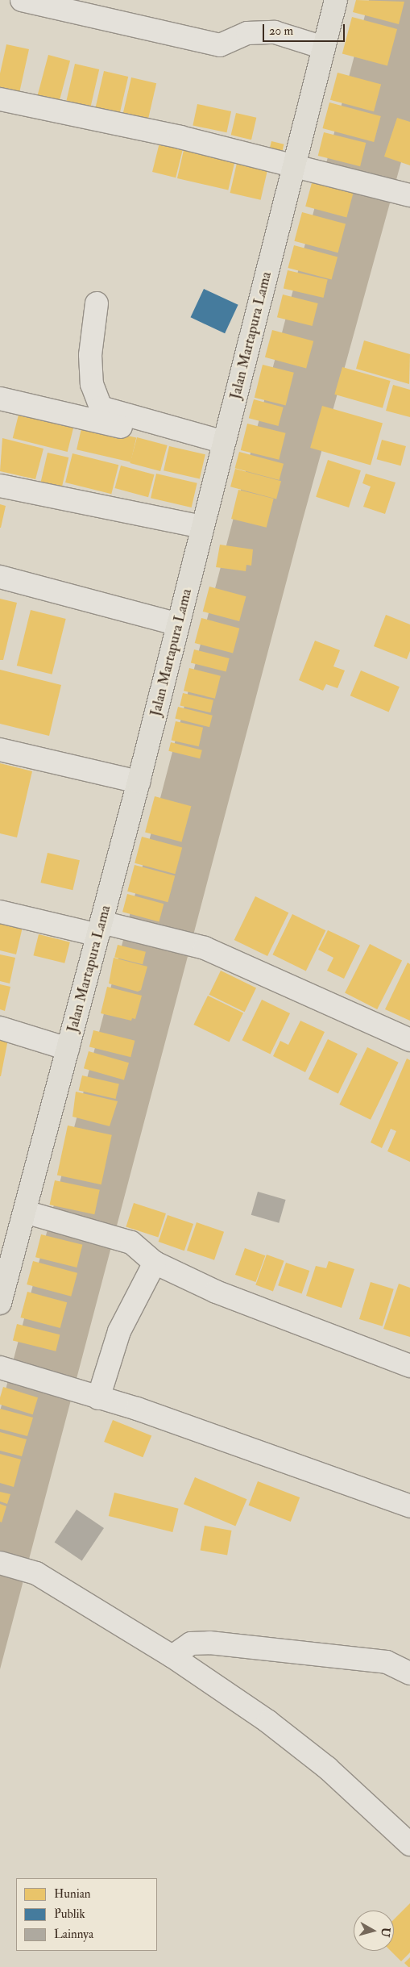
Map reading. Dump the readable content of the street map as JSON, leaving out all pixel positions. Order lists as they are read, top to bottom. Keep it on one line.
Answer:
{"streets":{"main road":["Jalan Martapura Lama"]},"legend":["Hunian","Publik","Lainnya"],"scale_bar":"20 m","north":"right"}
